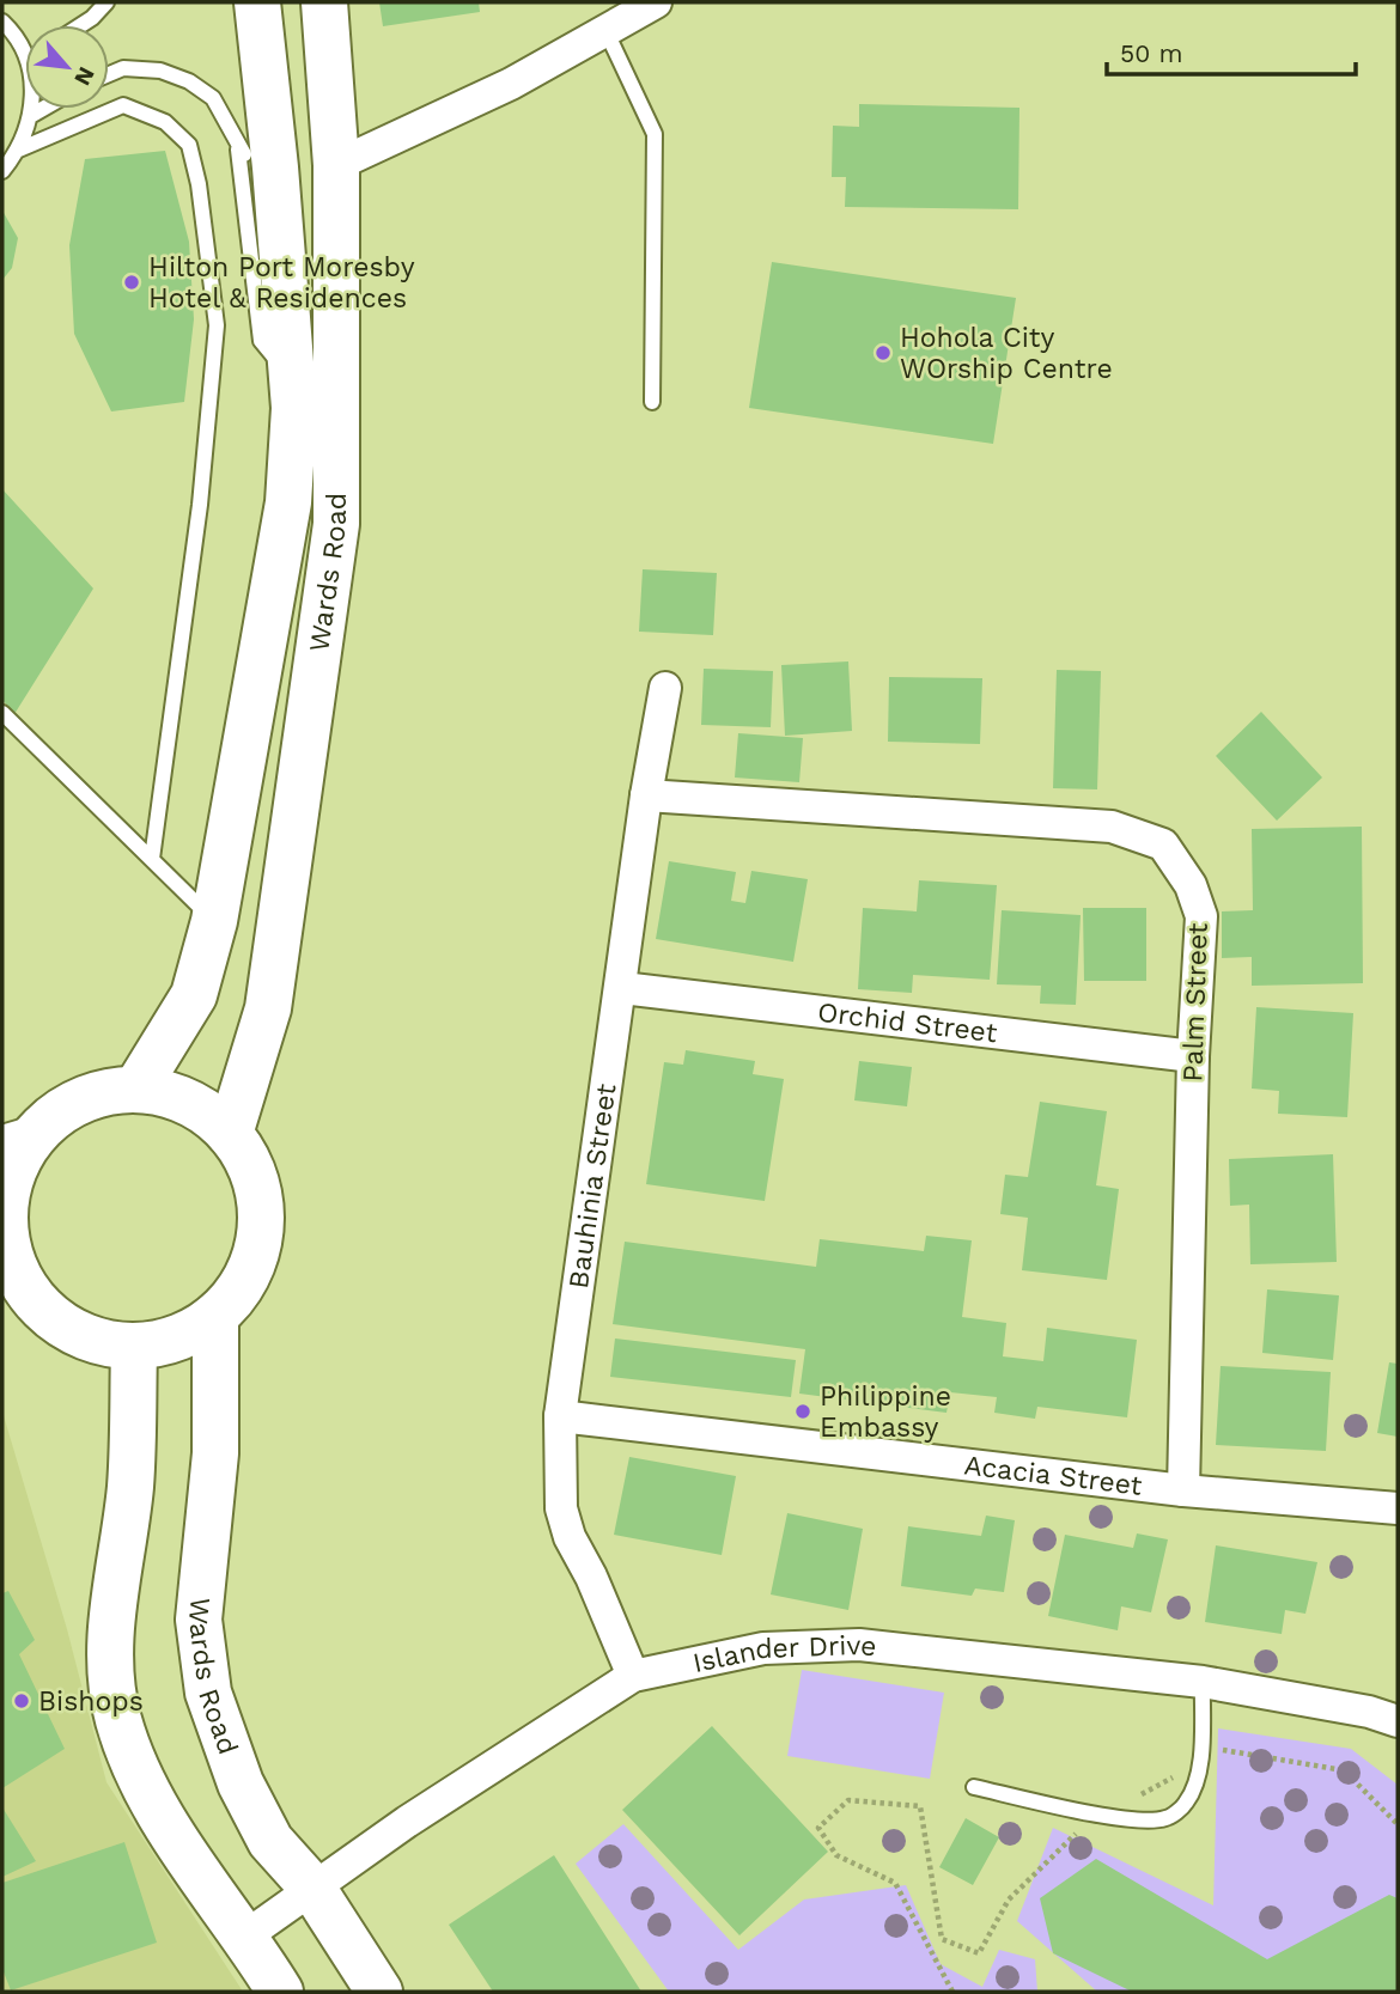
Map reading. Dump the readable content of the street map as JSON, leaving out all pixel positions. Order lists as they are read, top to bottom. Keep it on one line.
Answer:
{"streets":{"main road":["Wards Road"],"street":["Palm Street","Orchid Street","Bauhinia Street","Acacia Street","Islander Drive"]},"crossings":[["Wards Road","Islander Drive"],["Palm Street","Orchid Street"],["Palm Street","Bauhinia Street"],["Palm Street","Acacia Street"],["Orchid Street","Bauhinia Street"],["Bauhinia Street","Acacia Street"],["Bauhinia Street","Islander Drive"]],"places":["Hilton Port Moresby Hotel & Residences","Hohola City WOrship Centre","Philippine Embassy","Bishops"],"scale_bar":"50 m","north":"bottom right"}
